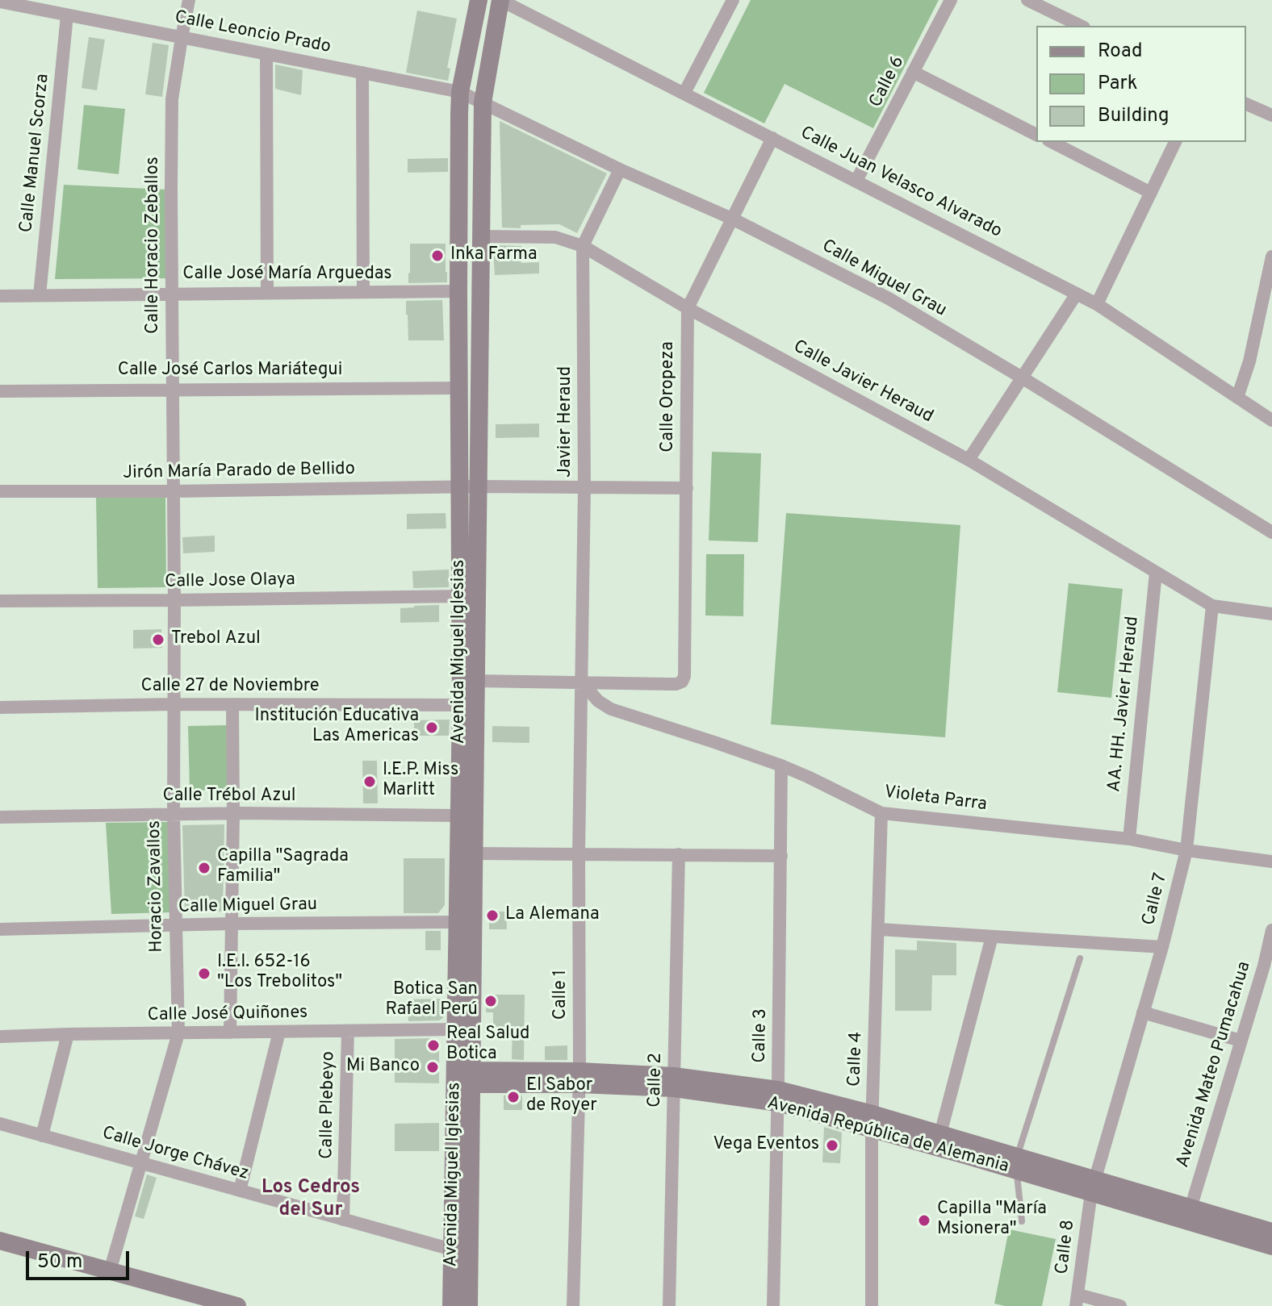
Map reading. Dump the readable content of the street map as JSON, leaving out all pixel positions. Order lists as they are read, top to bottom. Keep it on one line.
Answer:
{"streets":{"main road":["Avenida Miguel Iglesias","Avenida República de Alemania"],"street":["Calle Leoncio Prado","Calle 6","Calle Manuel Scorza","Calle Juan Velasco Alvarado","Calle Horacio Zeballos","Calle José María Arguedas","Calle Miguel Grau","Calle José Carlos Mariátegui","Calle Javier Heraud","Calle Oropeza","Javier Heraud","Jirón María Parado de Bellido","Calle Jose Olaya","Calle 27 de Noviembre","AA. HH. Javier Heraud","Calle Trébol Azul","Violeta Parra","Horacio Zavallos","Calle 7","Calle 1","Calle José Quiñones","Calle 3","Calle 4","Avenida Mateo Pumacahua","Calle 2","Calle Plebeyo","Calle Jorge Chávez","Calle 8"]},"crossings":[["Calle Leoncio Prado","Calle Manuel Scorza"],["Calle Leoncio Prado","Calle Horacio Zeballos"],["Calle Leoncio Prado","Calle Miguel Grau"],["Calle Leoncio Prado","Avenida Miguel Iglesias"],["Calle 6","Calle Juan Velasco Alvarado"],["Calle Manuel Scorza","Calle José María Arguedas"],["Calle Juan Velasco Alvarado","Calle Oropeza"],["Calle Juan Velasco Alvarado","Avenida Miguel Iglesias"],["Calle Horacio Zeballos","Calle José María Arguedas"],["Calle Horacio Zeballos","Calle José Carlos Mariátegui"],["Calle Horacio Zeballos","Jirón María Parado de Bellido"],["Calle Horacio Zeballos","Horacio Zavallos"],["Calle José María Arguedas","Avenida Miguel Iglesias"],["Calle Miguel Grau","Calle Oropeza"],["Calle Miguel Grau","Javier Heraud"],["Calle Miguel Grau","Avenida Miguel Iglesias"],["Calle Miguel Grau","Horacio Zavallos"],["Calle José Carlos Mariátegui","Avenida Miguel Iglesias"],["Calle Javier Heraud","Calle Oropeza"],["Calle Javier Heraud","Javier Heraud"],["Calle Javier Heraud","Avenida Miguel Iglesias"],["Calle Javier Heraud","AA. HH. Javier Heraud"],["Calle Javier Heraud","Calle 7"],["Calle Oropeza","Javier Heraud"],["Calle Oropeza","Jirón María Parado de Bellido"],["Calle Oropeza","Violeta Parra"],["Calle Oropeza","Calle 1"],["Javier Heraud","Jirón María Parado de Bellido"],["Javier Heraud","Violeta Parra"],["Javier Heraud","Calle 1"],["Jirón María Parado de Bellido","Avenida Miguel Iglesias"],["Jirón María Parado de Bellido","Horacio Zavallos"],["Calle Jose Olaya","Avenida Miguel Iglesias"],["Calle Jose Olaya","Horacio Zavallos"],["Avenida Miguel Iglesias","Calle 27 de Noviembre"],["Avenida Miguel Iglesias","Calle Trébol Azul"],["Avenida Miguel Iglesias","Calle José Quiñones"],["Avenida Miguel Iglesias","Avenida República de Alemania"],["Avenida Miguel Iglesias","Calle Jorge Chávez"],["Calle 27 de Noviembre","Horacio Zavallos"],["AA. HH. Javier Heraud","Violeta Parra"],["Calle Trébol Azul","Horacio Zavallos"],["Violeta Parra","Calle 7"],["Violeta Parra","Calle 1"],["Violeta Parra","Calle 3"],["Violeta Parra","Calle 4"],["Horacio Zavallos","Calle José Quiñones"],["Horacio Zavallos","Calle Jorge Chávez"],["Calle 7","Avenida República de Alemania"],["Calle 7","Calle 8"],["Calle 1","Avenida República de Alemania"],["Calle José Quiñones","Calle Plebeyo"],["Calle 3","Avenida República de Alemania"],["Calle 4","Avenida República de Alemania"],["Avenida Mateo Pumacahua","Avenida República de Alemania"],["Calle 2","Avenida República de Alemania"],["Calle Plebeyo","Calle Jorge Chávez"],["Avenida República de Alemania","Calle 8"]],"districts":["Los Cedros del Sur"],"places":["Inka Farma","Trebol Azul","Institución Educativa Las Americas","I.E.P. Miss Marlitt","Capilla \"Sagrada Familia\"","La Alemana","I.E.I. 652-16 \"Los Trebolitos\"","Botica San Rafael Perú","Real Salud Botica","Mi Banco","El Sabor de Royer","Vega Eventos","Capilla \"María Msionera\""],"legend":["Road","Park","Building"],"scale_bar":"50 m"}
